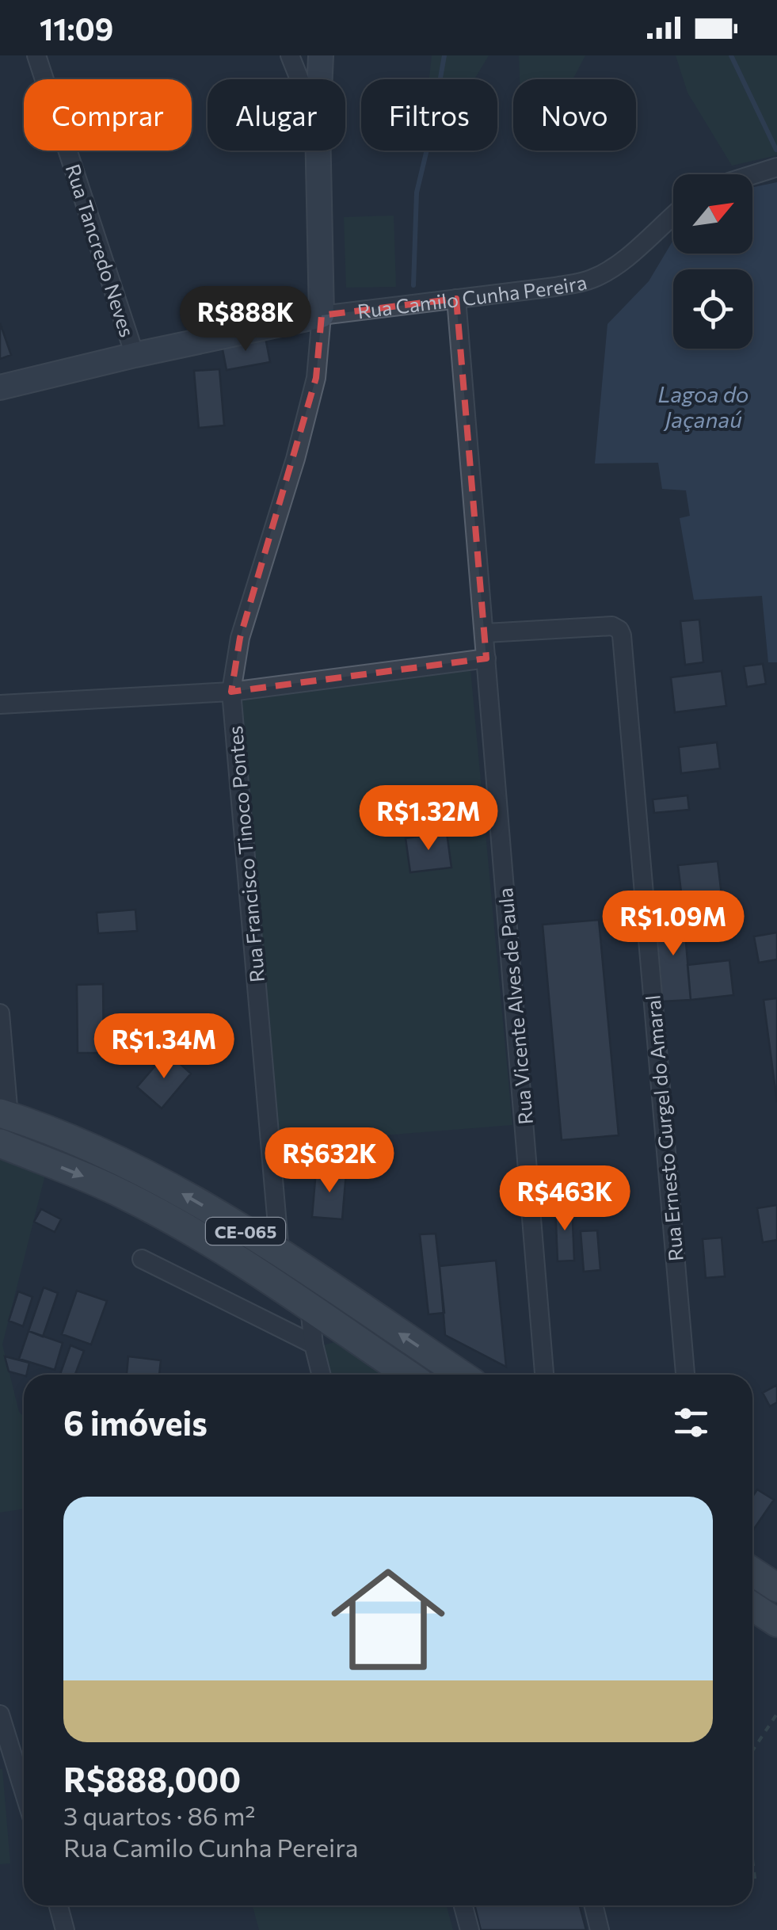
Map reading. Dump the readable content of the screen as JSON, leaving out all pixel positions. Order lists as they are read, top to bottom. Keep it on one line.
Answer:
{"streets":{"main road":["CE-065"],"street":["Rua Tancredo Neves","Rua Camilo Cunha Pereira","Rua Francisco Tinoco Pontes","Rua Vicente Alves de Paula","Rua Ernesto Gurgel do Amaral"]},"crossings":[["Rua Tancredo Neves","Rua Camilo Cunha Pereira"],["Rua Camilo Cunha Pereira","Rua Francisco Tinoco Pontes"],["Rua Camilo Cunha Pereira","Rua Vicente Alves de Paula"],["Rua Francisco Tinoco Pontes","CE-065"],["Rua Vicente Alves de Paula","Rua Ernesto Gurgel do Amaral"]],"water":["Lagoa do Jaçanaú"],"north":"top right","page":{"status":"11:09","chip":["Comprar","Alugar","Filtros","Novo"],"price":["R$888K","R$1.32M","R$1.09M","R$1.34M","R$632K","R$463K"],"heading":"6 imóveis","list":[{"name":"R$888,000","note":"3 quartos · 86 m² · Rua Camilo Cunha Pereira"}]}}
